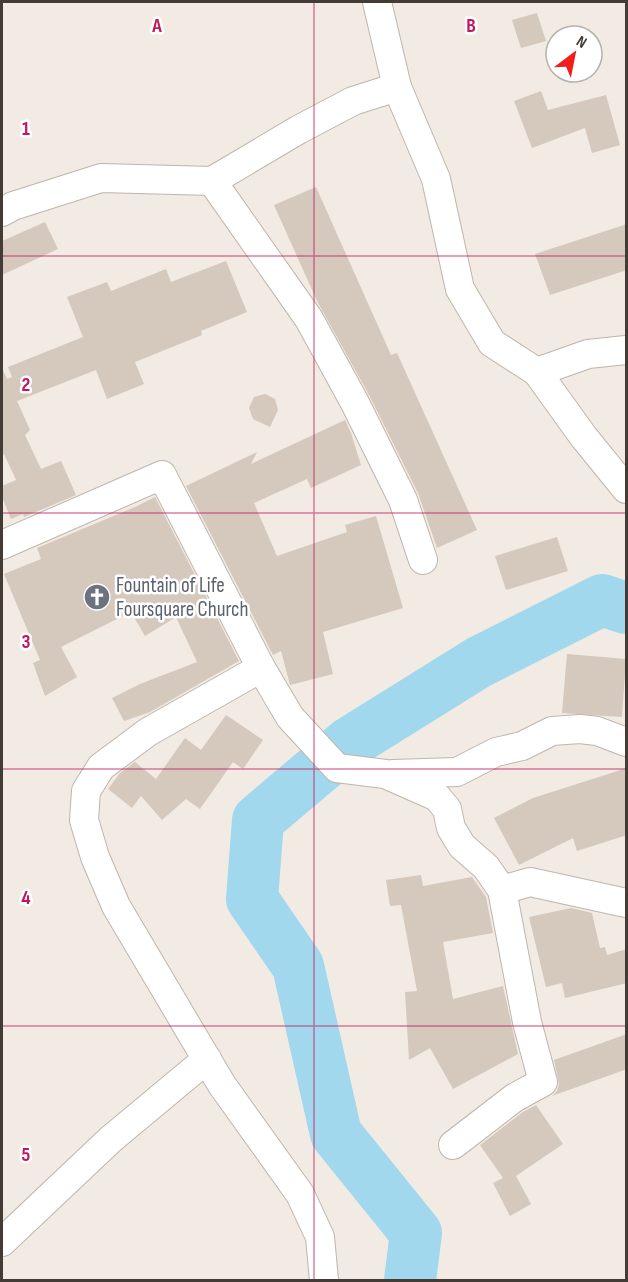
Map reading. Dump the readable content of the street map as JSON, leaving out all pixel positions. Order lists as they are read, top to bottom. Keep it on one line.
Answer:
{"places":{"church":["Fountain of Life Foursquare Church"]},"north":"top right","grid":{"columns":["A","B"],"rows":["1","2","3","4","5"]}}
